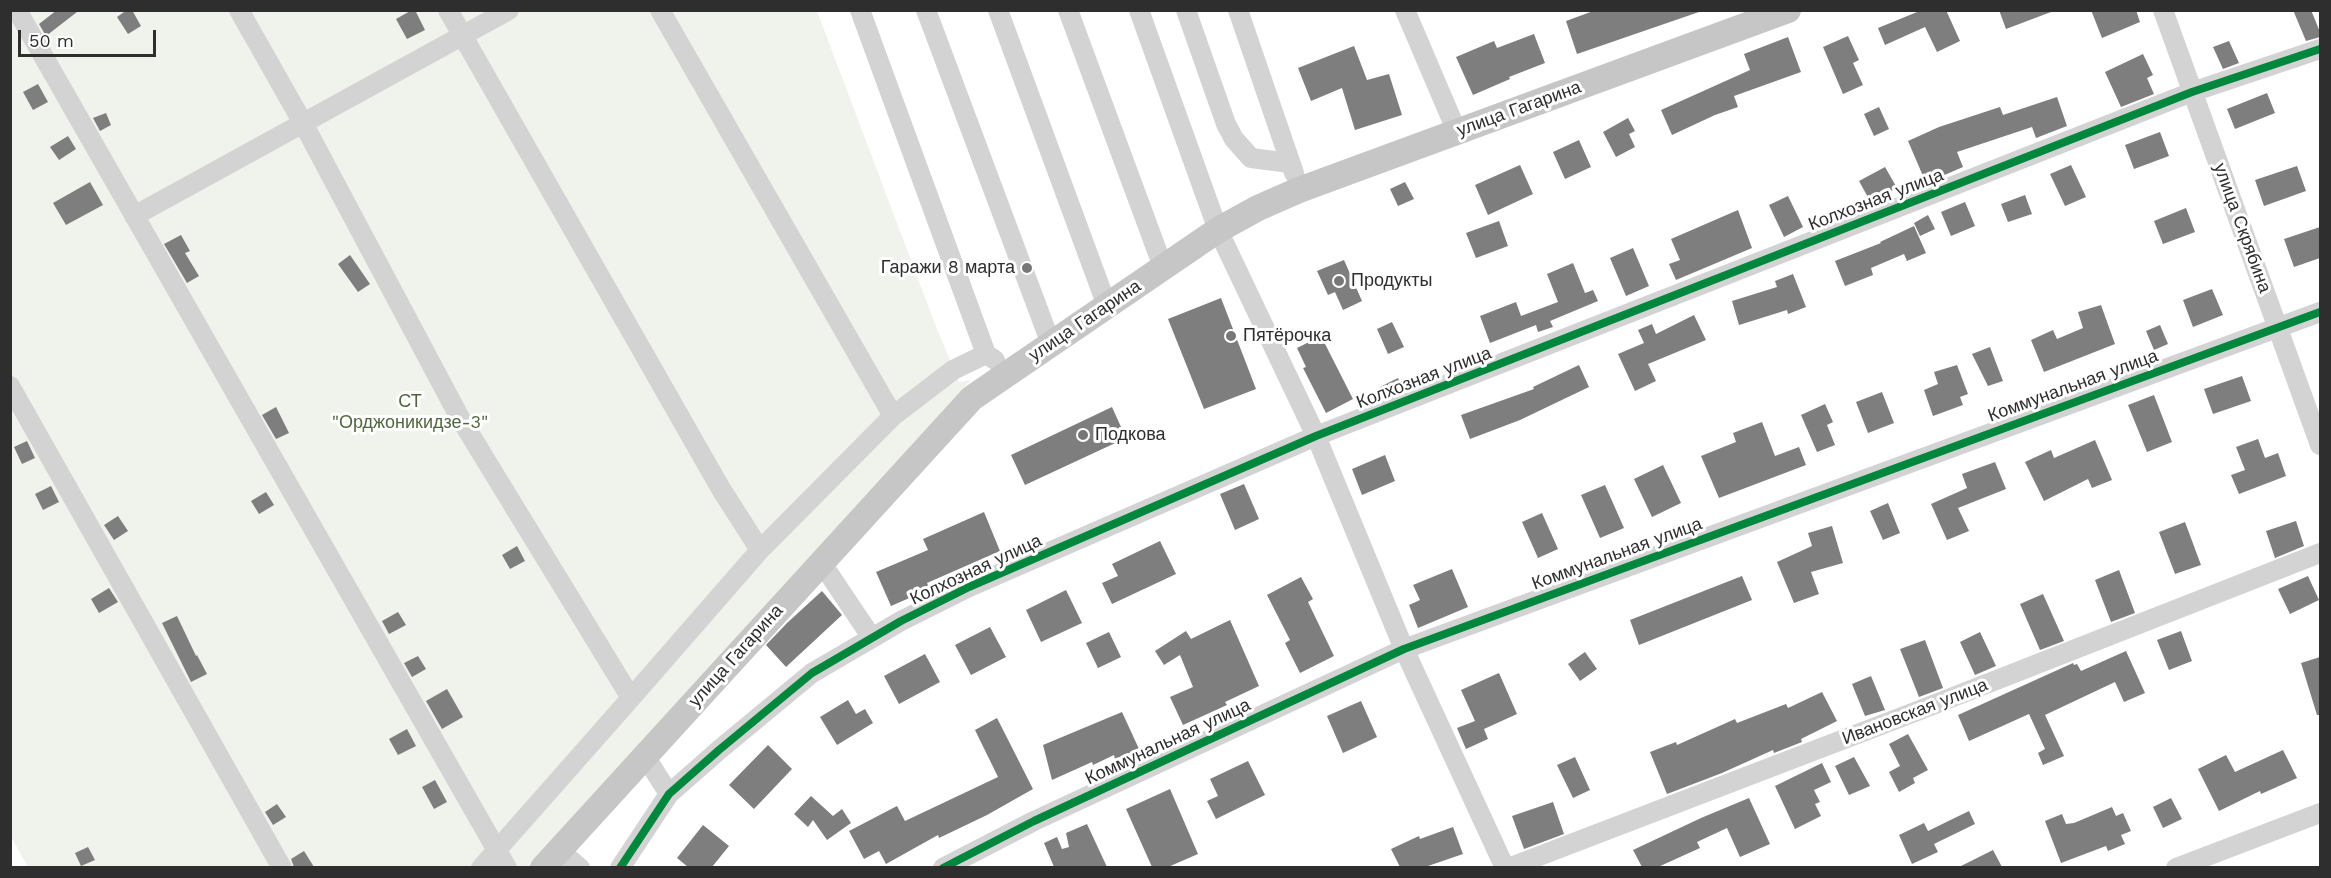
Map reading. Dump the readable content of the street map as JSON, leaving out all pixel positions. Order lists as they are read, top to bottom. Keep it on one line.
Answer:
{"streets":{"main road":["улица Гагарина"],"street":["Колхозная улица","улица Скрябина","Коммунальная улица","Ивановская улица"]},"crossings":[["Колхозная улица","улица Скрябина"],["улица Скрябина","Коммунальная улица"]],"parks":["СТ \"Орджоникидзе-3\""],"places":["Гаражи 8 марта","Продукты","Пятёрочка","Подкова"],"scale_bar":"50 m"}
